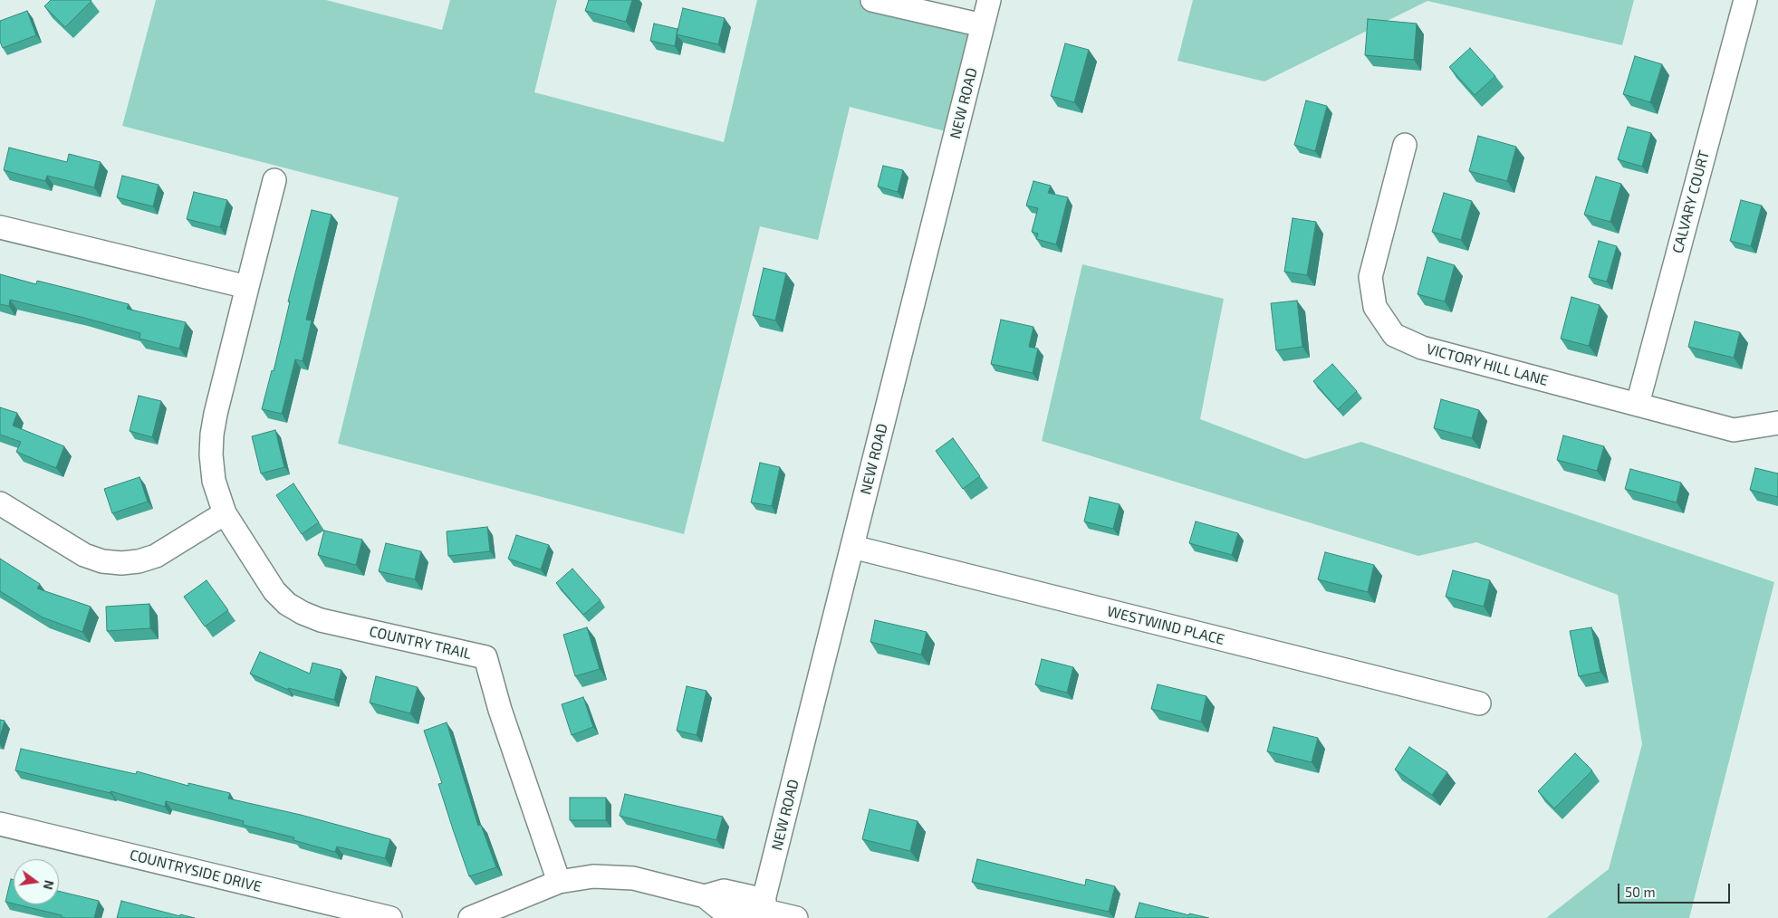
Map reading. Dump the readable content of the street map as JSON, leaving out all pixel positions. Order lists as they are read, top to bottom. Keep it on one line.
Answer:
{"streets":{"street":["NEW ROAD","CALVARY COURT","VICTORY HILL LANE","WESTWIND PLACE","COUNTRY TRAIL","COUNTRYSIDE DRIVE"]},"crossings":[["NEW ROAD","WESTWIND PLACE"],["CALVARY COURT","VICTORY HILL LANE"]],"scale_bar":"50 m","north":"right"}
